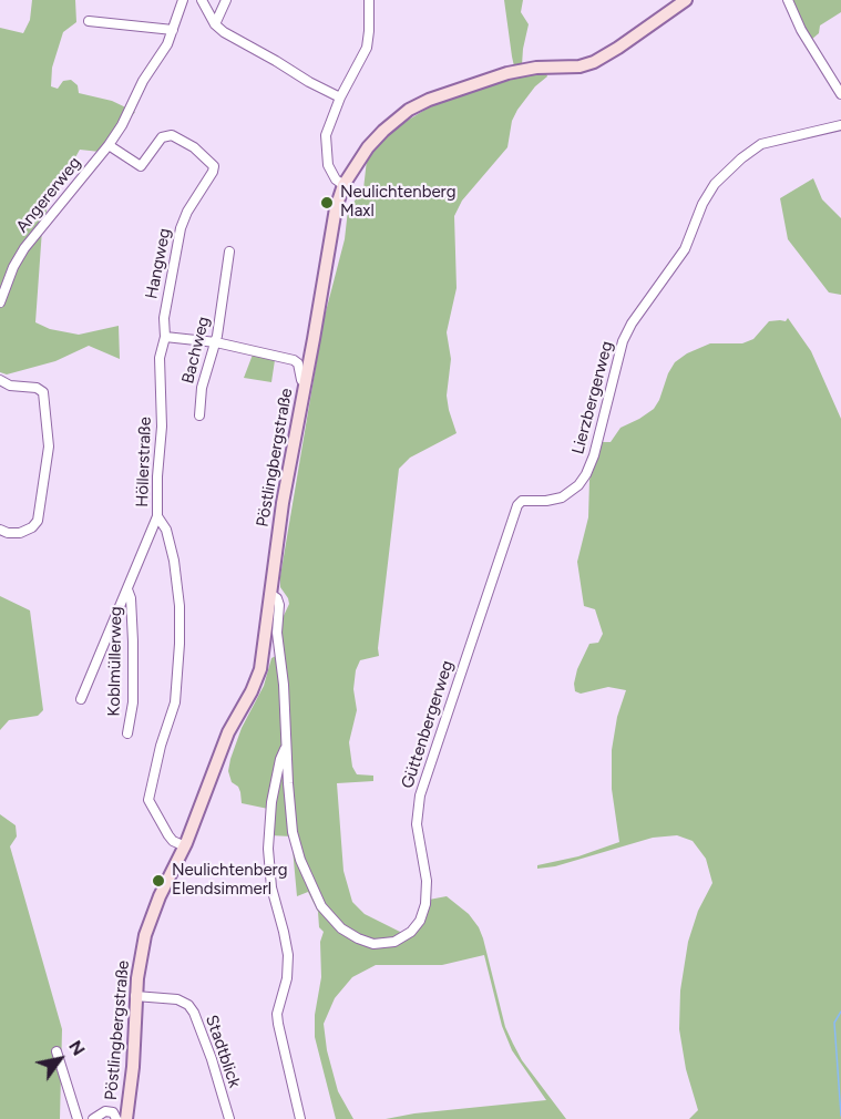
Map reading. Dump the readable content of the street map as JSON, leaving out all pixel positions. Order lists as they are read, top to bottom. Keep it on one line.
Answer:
{"streets":{"main road":["Pöstlingbergstraße"],"street":["Angererweg","Hangweg","Bachweg","Lierzbergerweg","Höllerstraße","Koblmüllerweg","Güttenbergerweg","Stadtblick"]},"crossings":[["Angererweg","Hangweg"],["Hangweg","Höllerstraße"],["Lierzbergerweg","Güttenbergerweg"],["Pöstlingbergstraße","Höllerstraße"],["Pöstlingbergstraße","Güttenbergerweg"],["Pöstlingbergstraße","Stadtblick"],["Höllerstraße","Koblmüllerweg"]],"places":["Neulichtenberg Maxl","Neulichtenberg Elendsimmerl"],"north":"top right"}
